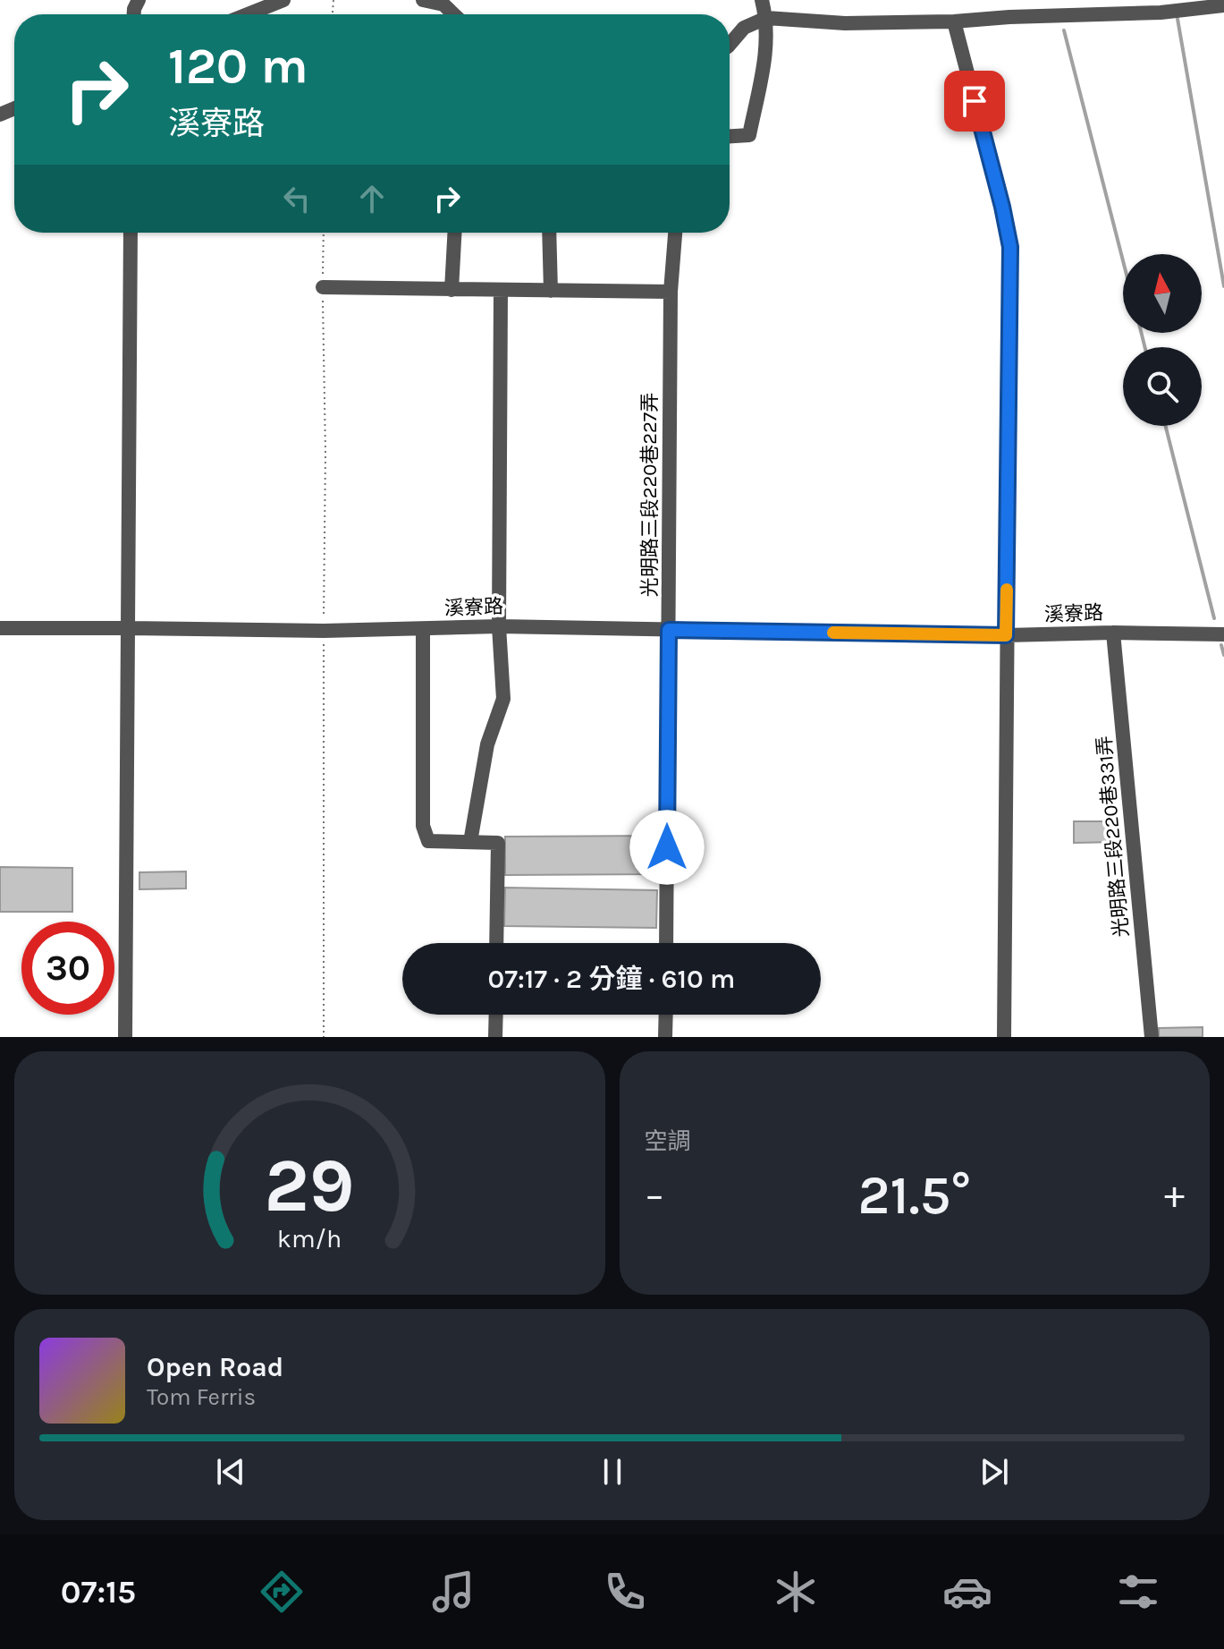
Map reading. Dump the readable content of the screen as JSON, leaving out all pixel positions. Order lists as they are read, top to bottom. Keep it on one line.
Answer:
{"streets":{"street":["光明路三段220巷227弄","溪寮路","光明路三段220巷331弄"]},"crossings":[["光明路三段220巷227弄","溪寮路"],["溪寮路","光明路三段220巷331弄"]],"north":"top","page":{"turn":["120 m","溪寮路"],"limit":"30","trip":"07:17 · 2 分鐘 · 610 m","tile":"空調","heat":["−","21.5°","+"],"song":["Open Road","Tom Ferris"],"tabs":"07:15","gauge":["29","km/h"]}}
